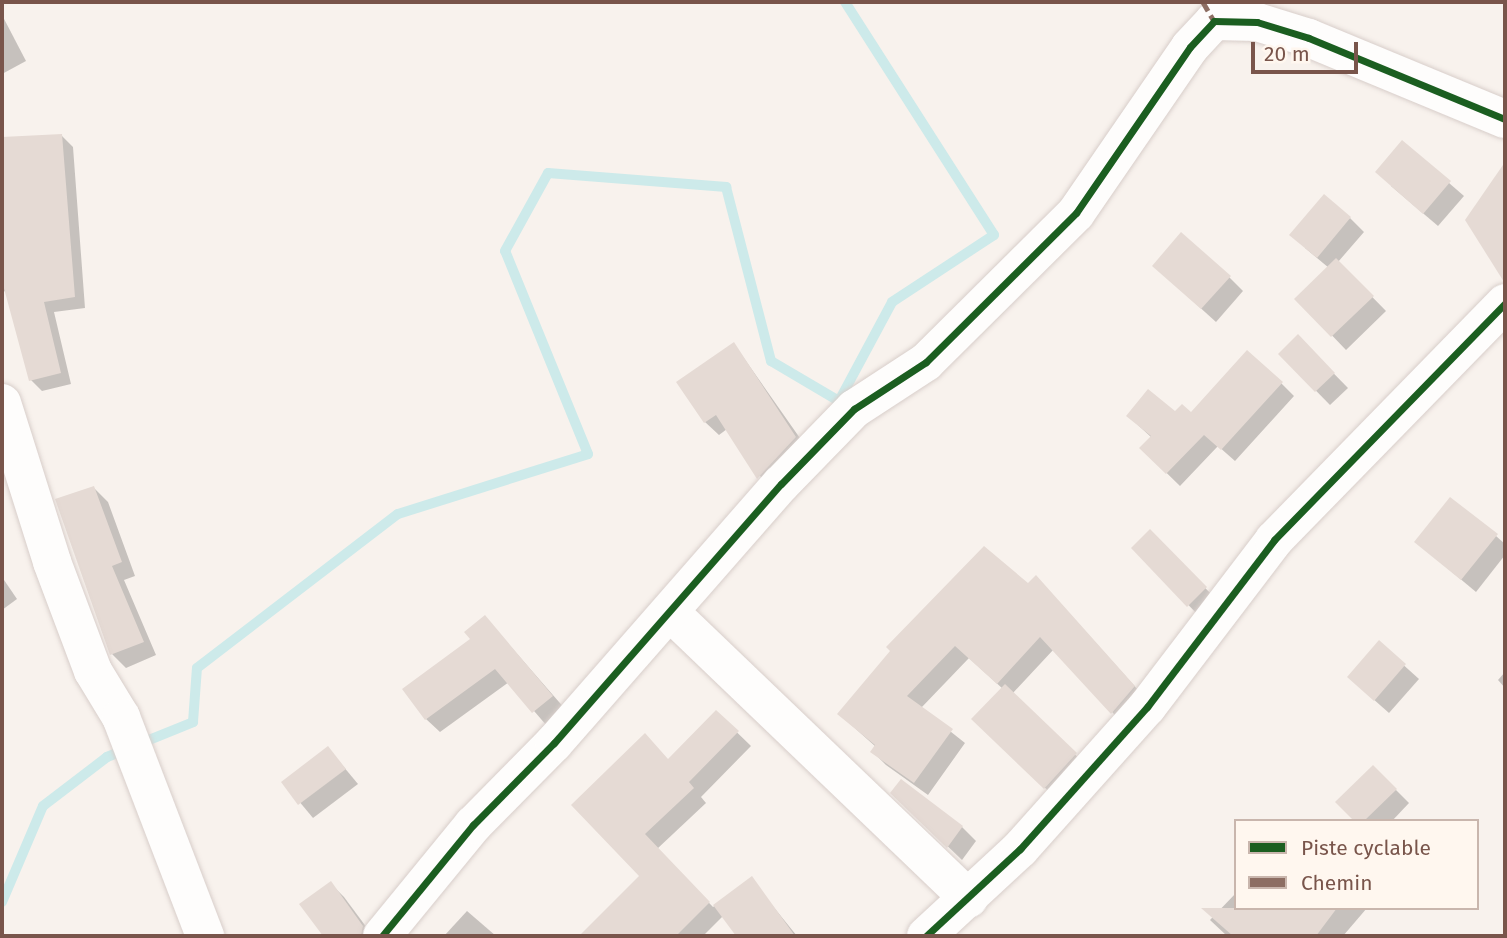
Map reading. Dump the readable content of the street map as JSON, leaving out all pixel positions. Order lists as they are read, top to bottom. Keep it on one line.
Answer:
{"legend":["Piste cyclable","Chemin"],"scale_bar":"20 m"}
